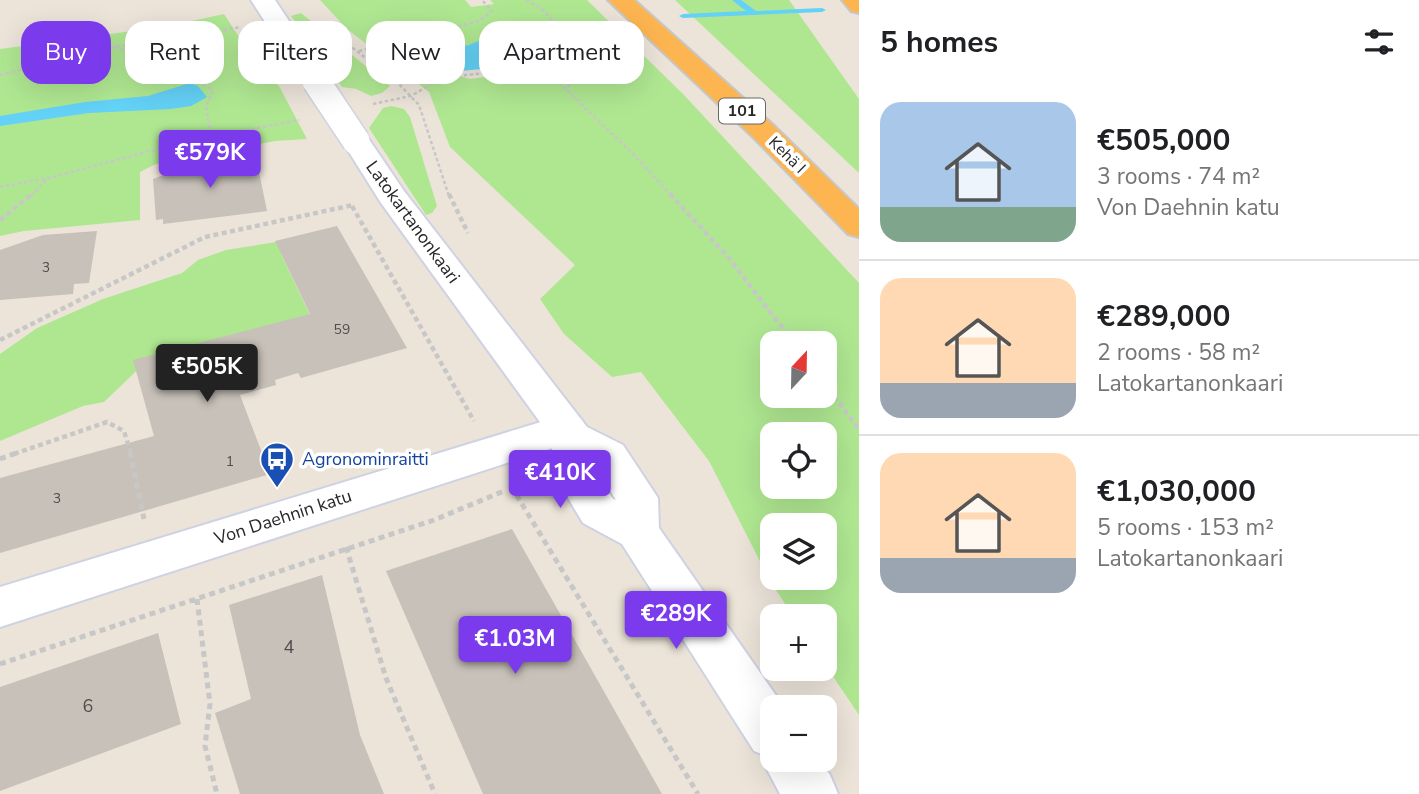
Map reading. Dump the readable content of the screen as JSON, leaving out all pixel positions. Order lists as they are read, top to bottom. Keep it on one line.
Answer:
{"streets":{"highway":["101","Kehä I"],"street":["Latokartanonkaari","Von Daehnin katu"]},"crossings":[["Latokartanonkaari","Von Daehnin katu"]],"places":{"bus stop":["Agronominraitti"]},"house_numbers":["3","59","1","3","4","6"],"north":"top","page":{"heading":"5 homes","chip":["Buy","Rent","Filters","New","Apartment"],"list":[{"name":"€505,000","note":"3 rooms · 74 m² · Von Daehnin katu"},{"name":"€289,000","note":"2 rooms · 58 m² · Latokartanonkaari"},{"name":"€1,030,000","note":"5 rooms · 153 m² · Latokartanonkaari"}],"price":["€579K","€505K","€410K","€289K","€1.03M"],"map_buttons":["+","−"]}}
